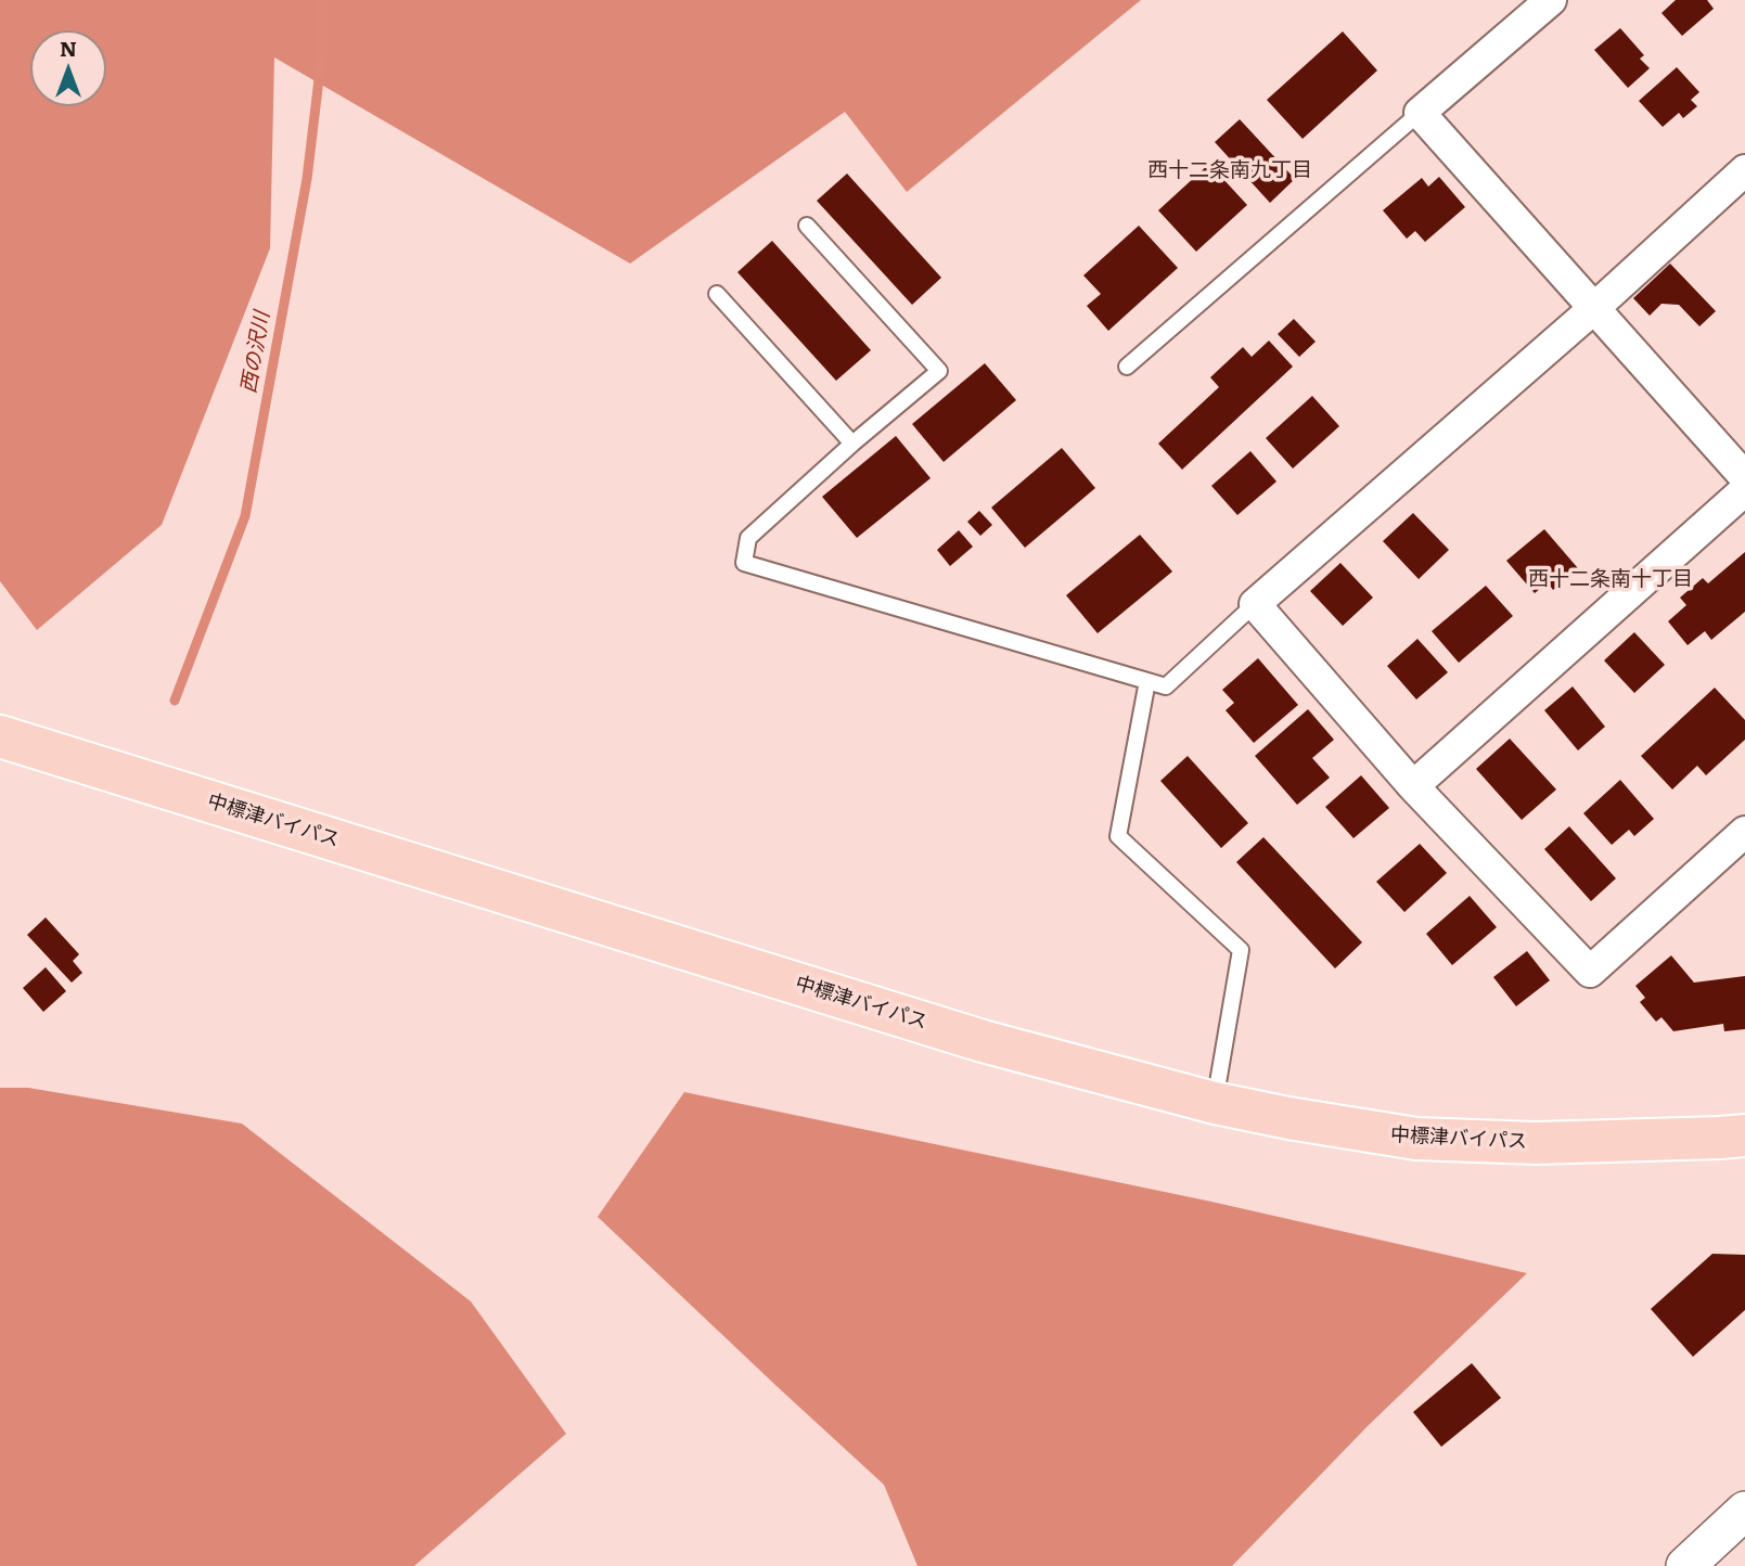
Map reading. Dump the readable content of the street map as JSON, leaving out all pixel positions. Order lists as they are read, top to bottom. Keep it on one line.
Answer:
{"streets":{"highway":["中標津バイパス"]},"districts":["西十二条南九丁目","西十二条南十丁目"],"water":["西の沢川"],"north":"top"}
